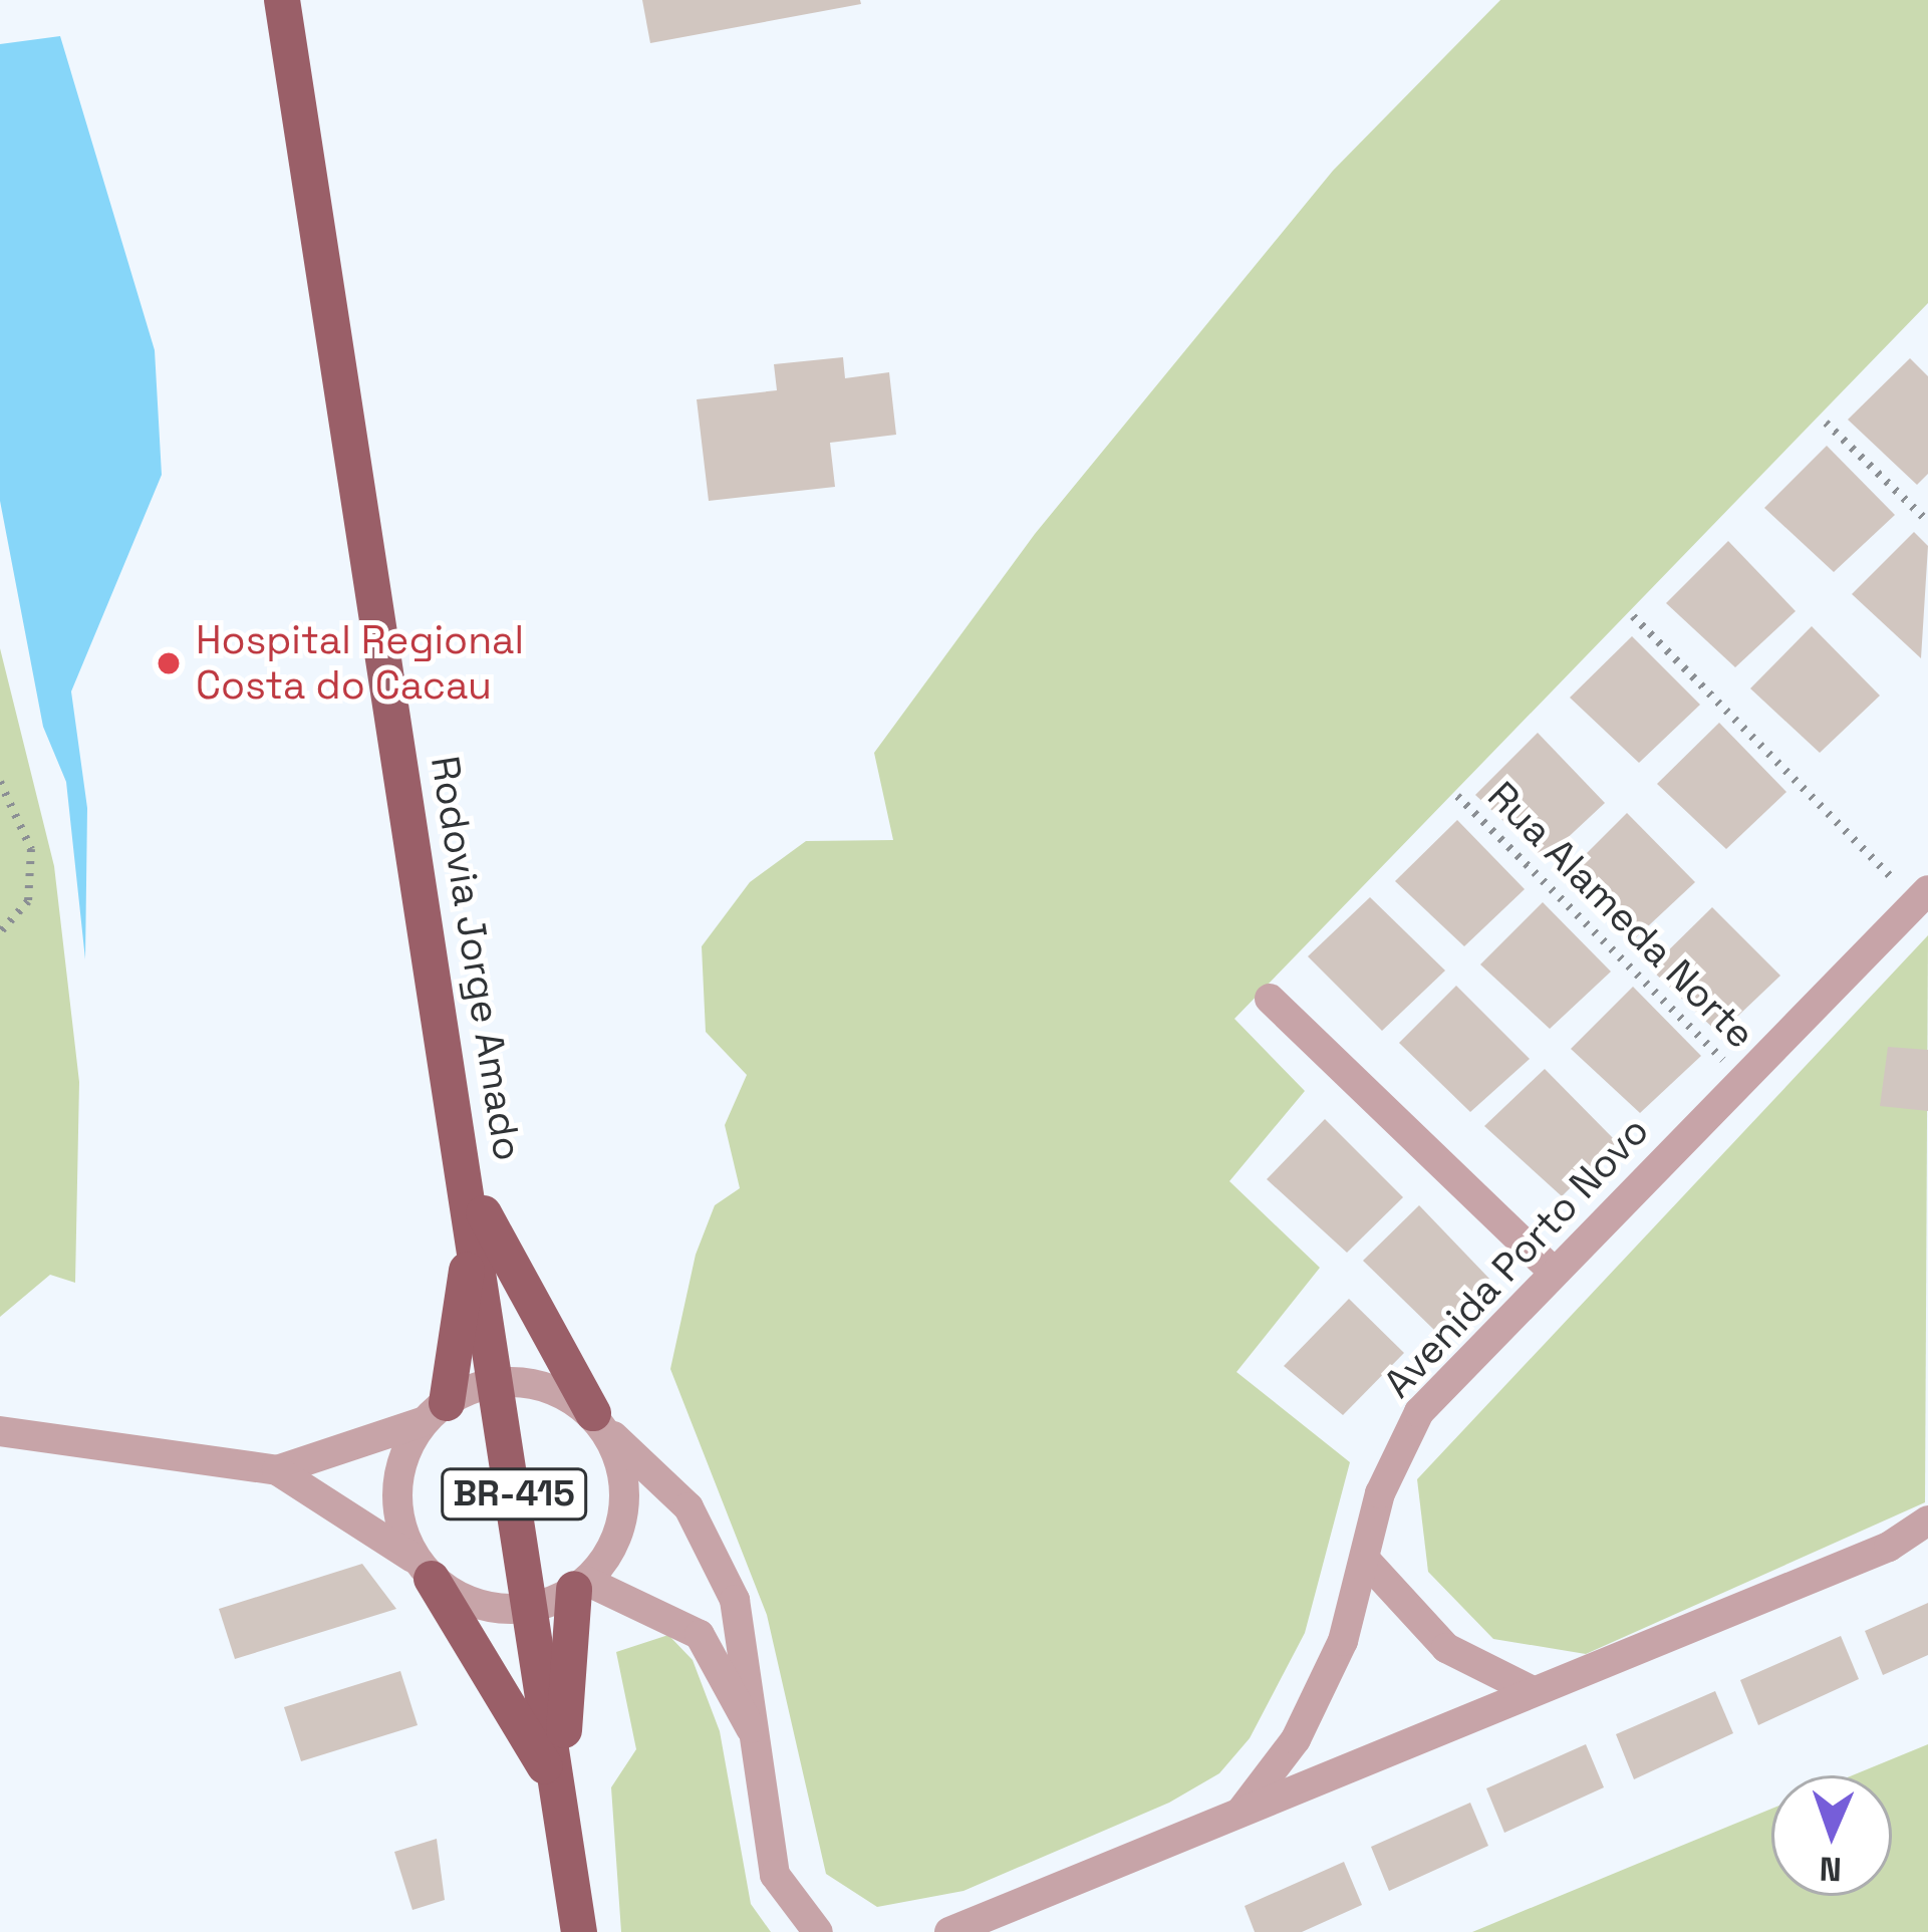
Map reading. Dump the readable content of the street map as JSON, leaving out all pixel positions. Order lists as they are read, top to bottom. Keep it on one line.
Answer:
{"streets":{"main road":["Rodovia Jorge Amado","BR-415"],"street":["Avenida Porto Novo"],"path":["Rua Alameda Norte"]},"crossings":[["Rua Alameda Norte","Avenida Porto Novo"]],"places":["Hospital Regional Costa do Cacau"],"north":"bottom"}
